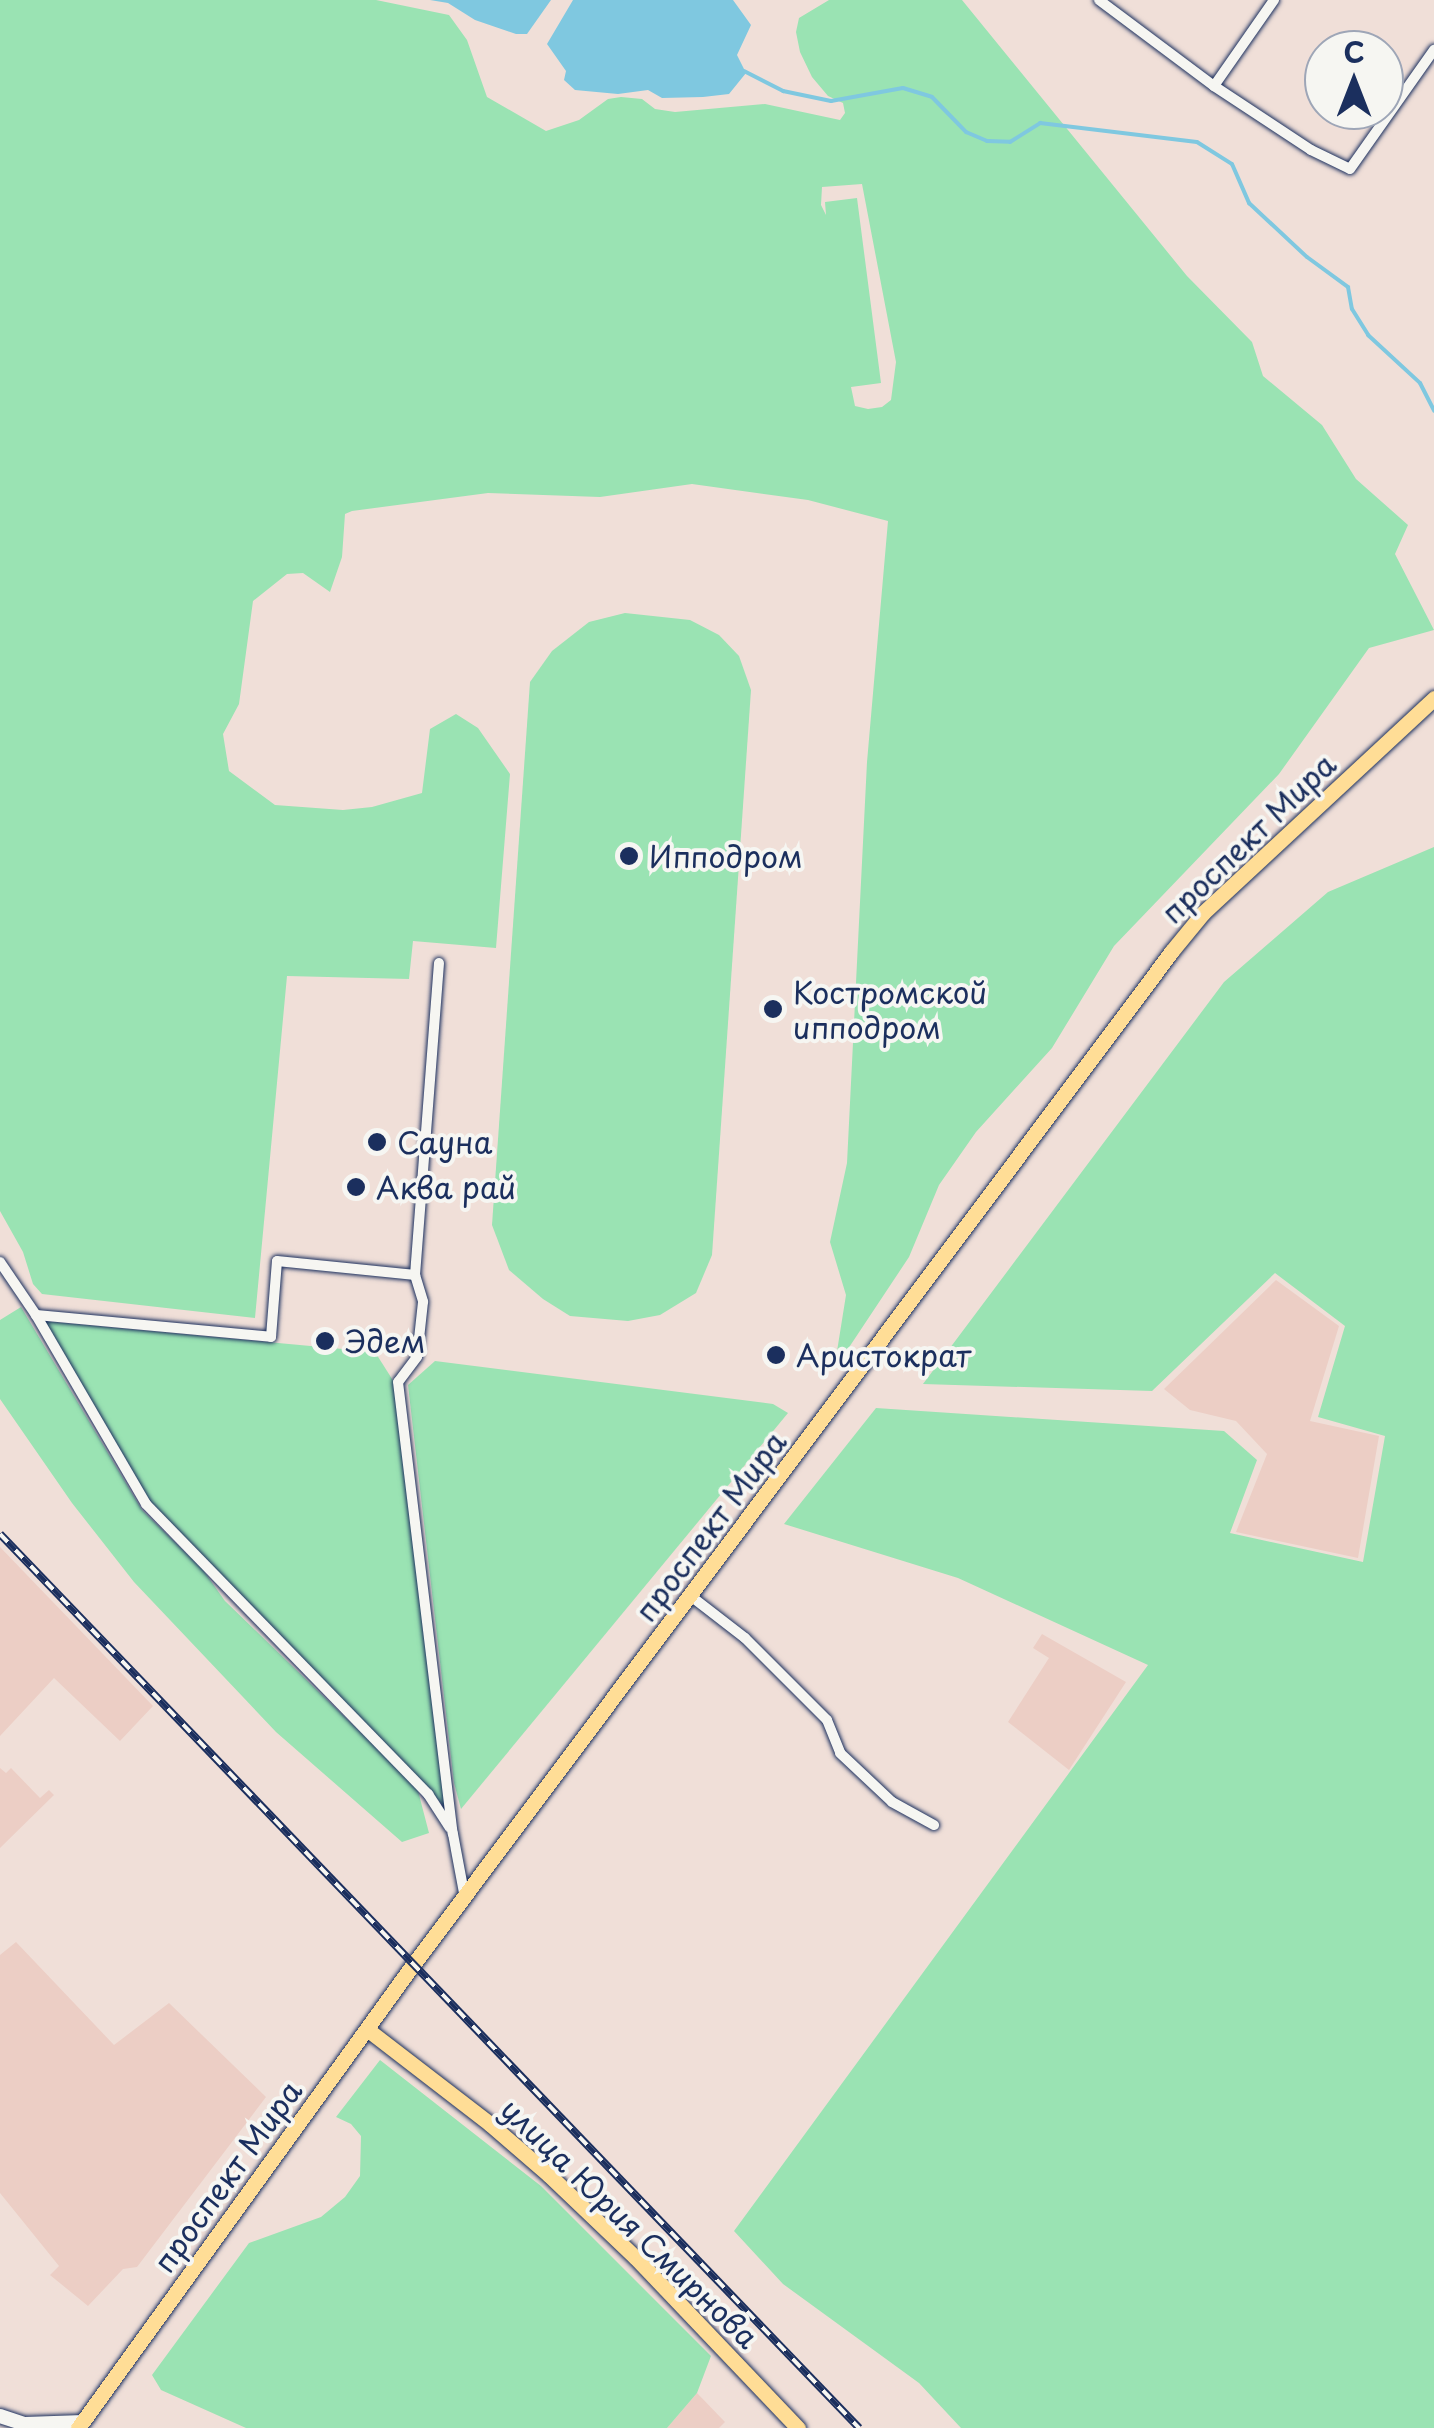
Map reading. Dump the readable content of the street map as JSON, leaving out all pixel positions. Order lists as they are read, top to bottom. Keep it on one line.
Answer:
{"streets":{"main road":["проспект Мира","улица Юрия Смирнова"]},"crossings":[["проспект Мира","улица Юрия Смирнова"]],"places":["Ипподром","Костромской ипподром","Сауна","Аква рай","Эдем","Аристократ"],"north":"top"}
